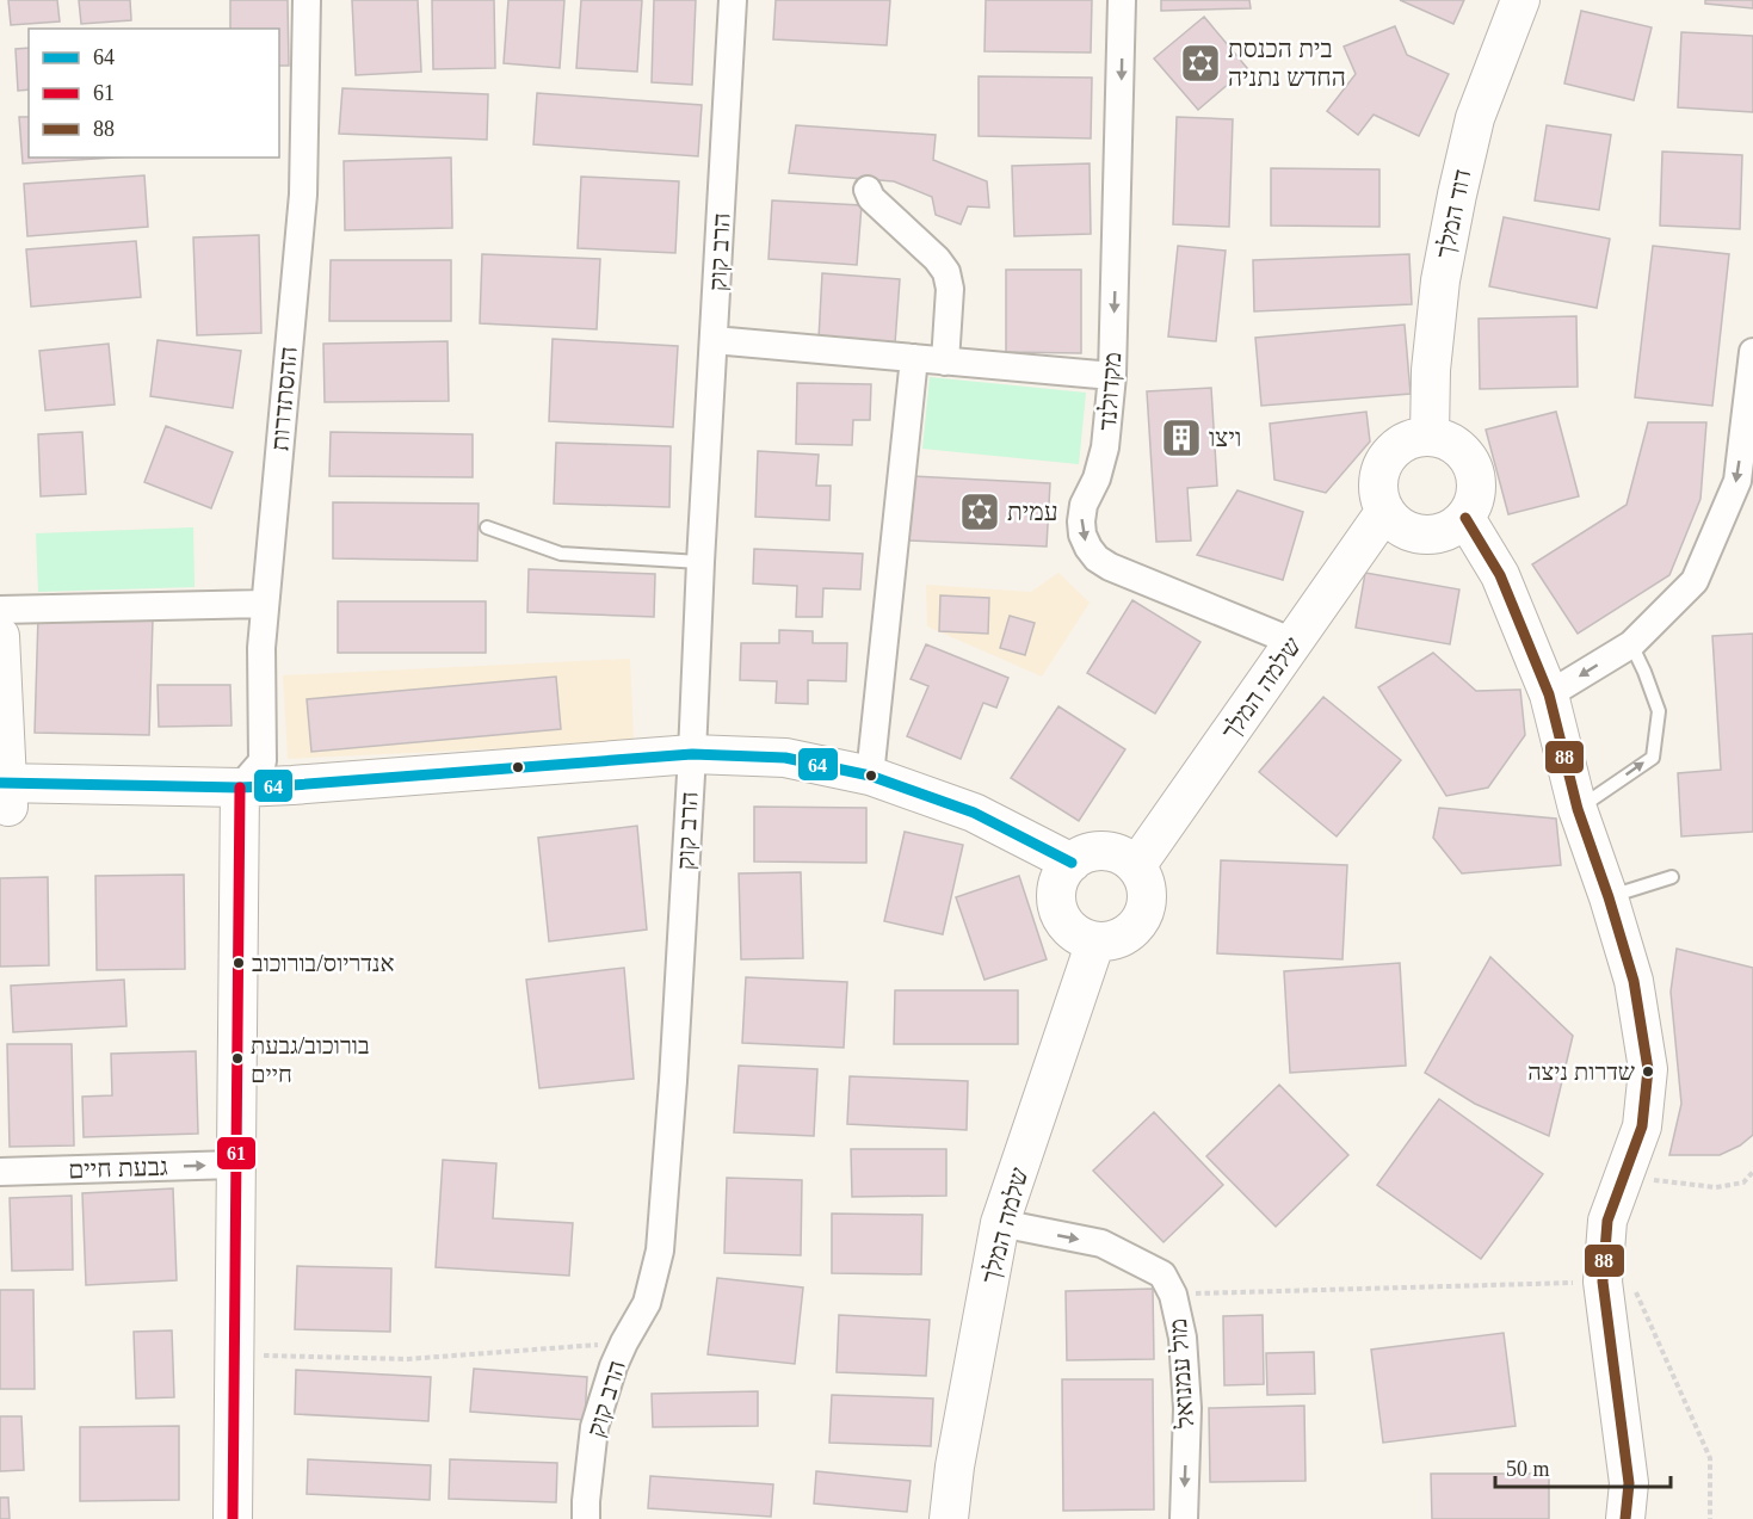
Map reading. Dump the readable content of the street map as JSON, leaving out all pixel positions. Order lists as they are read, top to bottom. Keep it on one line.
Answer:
{"streets":{"street":["דוד המלך","הרב קוק","מקדולנד","ההסתדרות","שלמה המלך","גבעת חיים","מול עמנואל"]},"crossings":[["דוד המלך","שלמה המלך"],["מקדולנד","שלמה המלך"],["שלמה המלך","מול עמנואל"]],"one_way":["גבעת חיים","מול עמנואל"],"places":{"synagogue":["בית הכנסת החדש נתניה","עמית"],"building":["ויצו"],"other":["אנדריוס/בורוכוב","בורוכוב/גבעת חיים","שדרות ניצה"]},"lines":["transit line 88","transit line 64","transit line 61"],"legend":["64","61","88"],"scale_bar":"50 m"}
